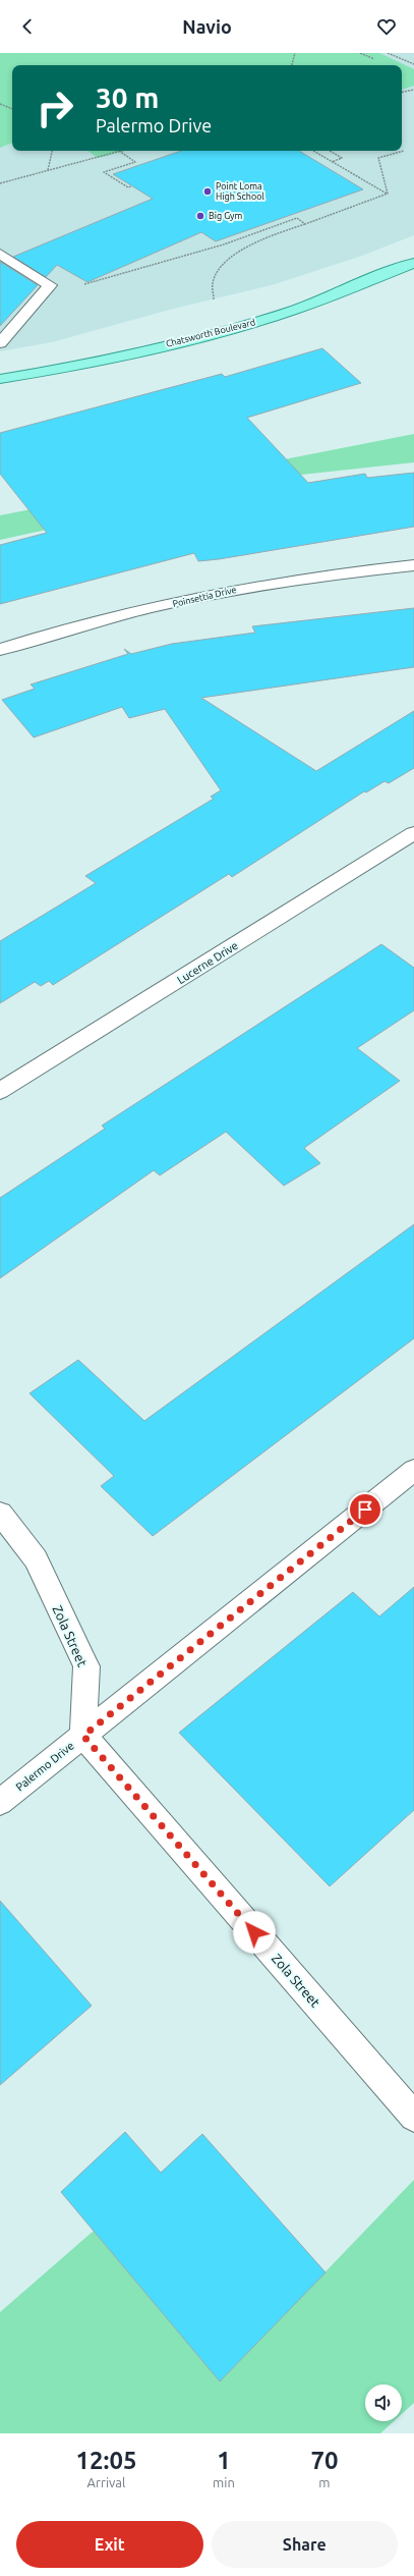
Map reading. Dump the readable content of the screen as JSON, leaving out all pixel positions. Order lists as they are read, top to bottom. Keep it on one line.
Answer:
{"streets":{"main road":["Chatsworth Boulevard"],"street":["Poinsettia Drive","Lucerne Drive","Zola Street","Palermo Drive"]},"crossings":[["Zola Street","Palermo Drive"]],"places":["Point Loma High School","Big Gym"],"page":{"header":"Navio","turn":["30 m","Palermo Drive"],"eta":["12:05","Arrival","1","min","70","m"],"buttons":["Exit","Share"]}}
